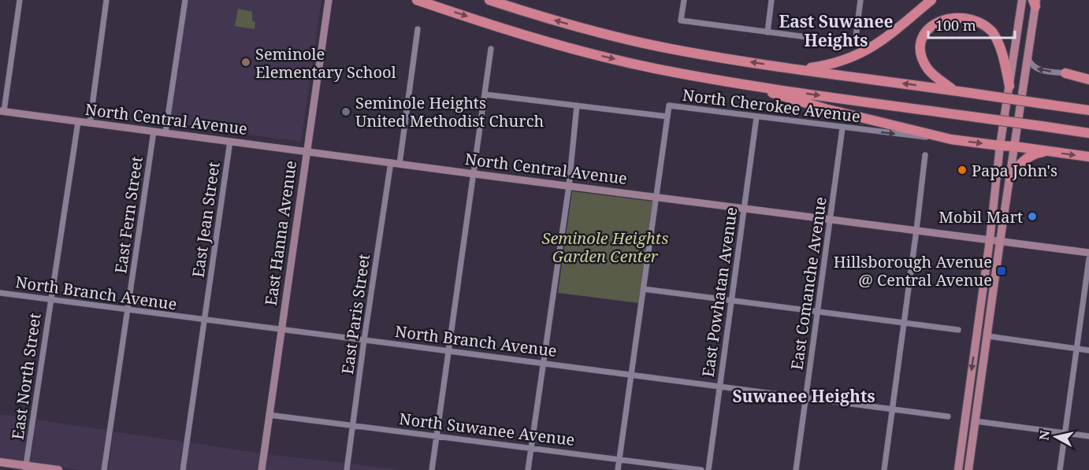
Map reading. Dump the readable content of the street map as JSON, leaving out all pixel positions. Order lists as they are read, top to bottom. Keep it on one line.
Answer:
{"streets":{"street":["North Cherokee Avenue","North Central Avenue","East Fern Street","East Jean Street","East Hanna Avenue","East Comanche Avenue","East Powhatan Avenue","North Branch Avenue","East Paris Street","East North Street","North Suwanee Avenue"]},"crossings":[["North Cherokee Avenue","East Comanche Avenue"],["North Cherokee Avenue","East Powhatan Avenue"],["North Central Avenue","East Fern Street"],["North Central Avenue","East Jean Street"],["North Central Avenue","East Hanna Avenue"],["North Central Avenue","East Comanche Avenue"],["North Central Avenue","East Powhatan Avenue"],["North Central Avenue","East Paris Street"],["North Central Avenue","East North Street"],["East Fern Street","North Branch Avenue"],["East Jean Street","North Branch Avenue"],["East Hanna Avenue","North Branch Avenue"],["East Hanna Avenue","North Suwanee Avenue"],["East Comanche Avenue","North Branch Avenue"],["East Powhatan Avenue","North Branch Avenue"],["North Branch Avenue","East Paris Street"],["North Branch Avenue","East North Street"],["East Paris Street","North Suwanee Avenue"]],"districts":["East Suwanee Heights","Suwanee Heights"],"parks":["Seminole Heights Garden Center"],"places":{"other":["Seminole Elementary School","Seminole Heights United Methodist Church","Papa John's","Mobil Mart"],"transit":["Hillsborough Avenue @ Central Avenue"]},"scale_bar":"100 m","north":"left"}
